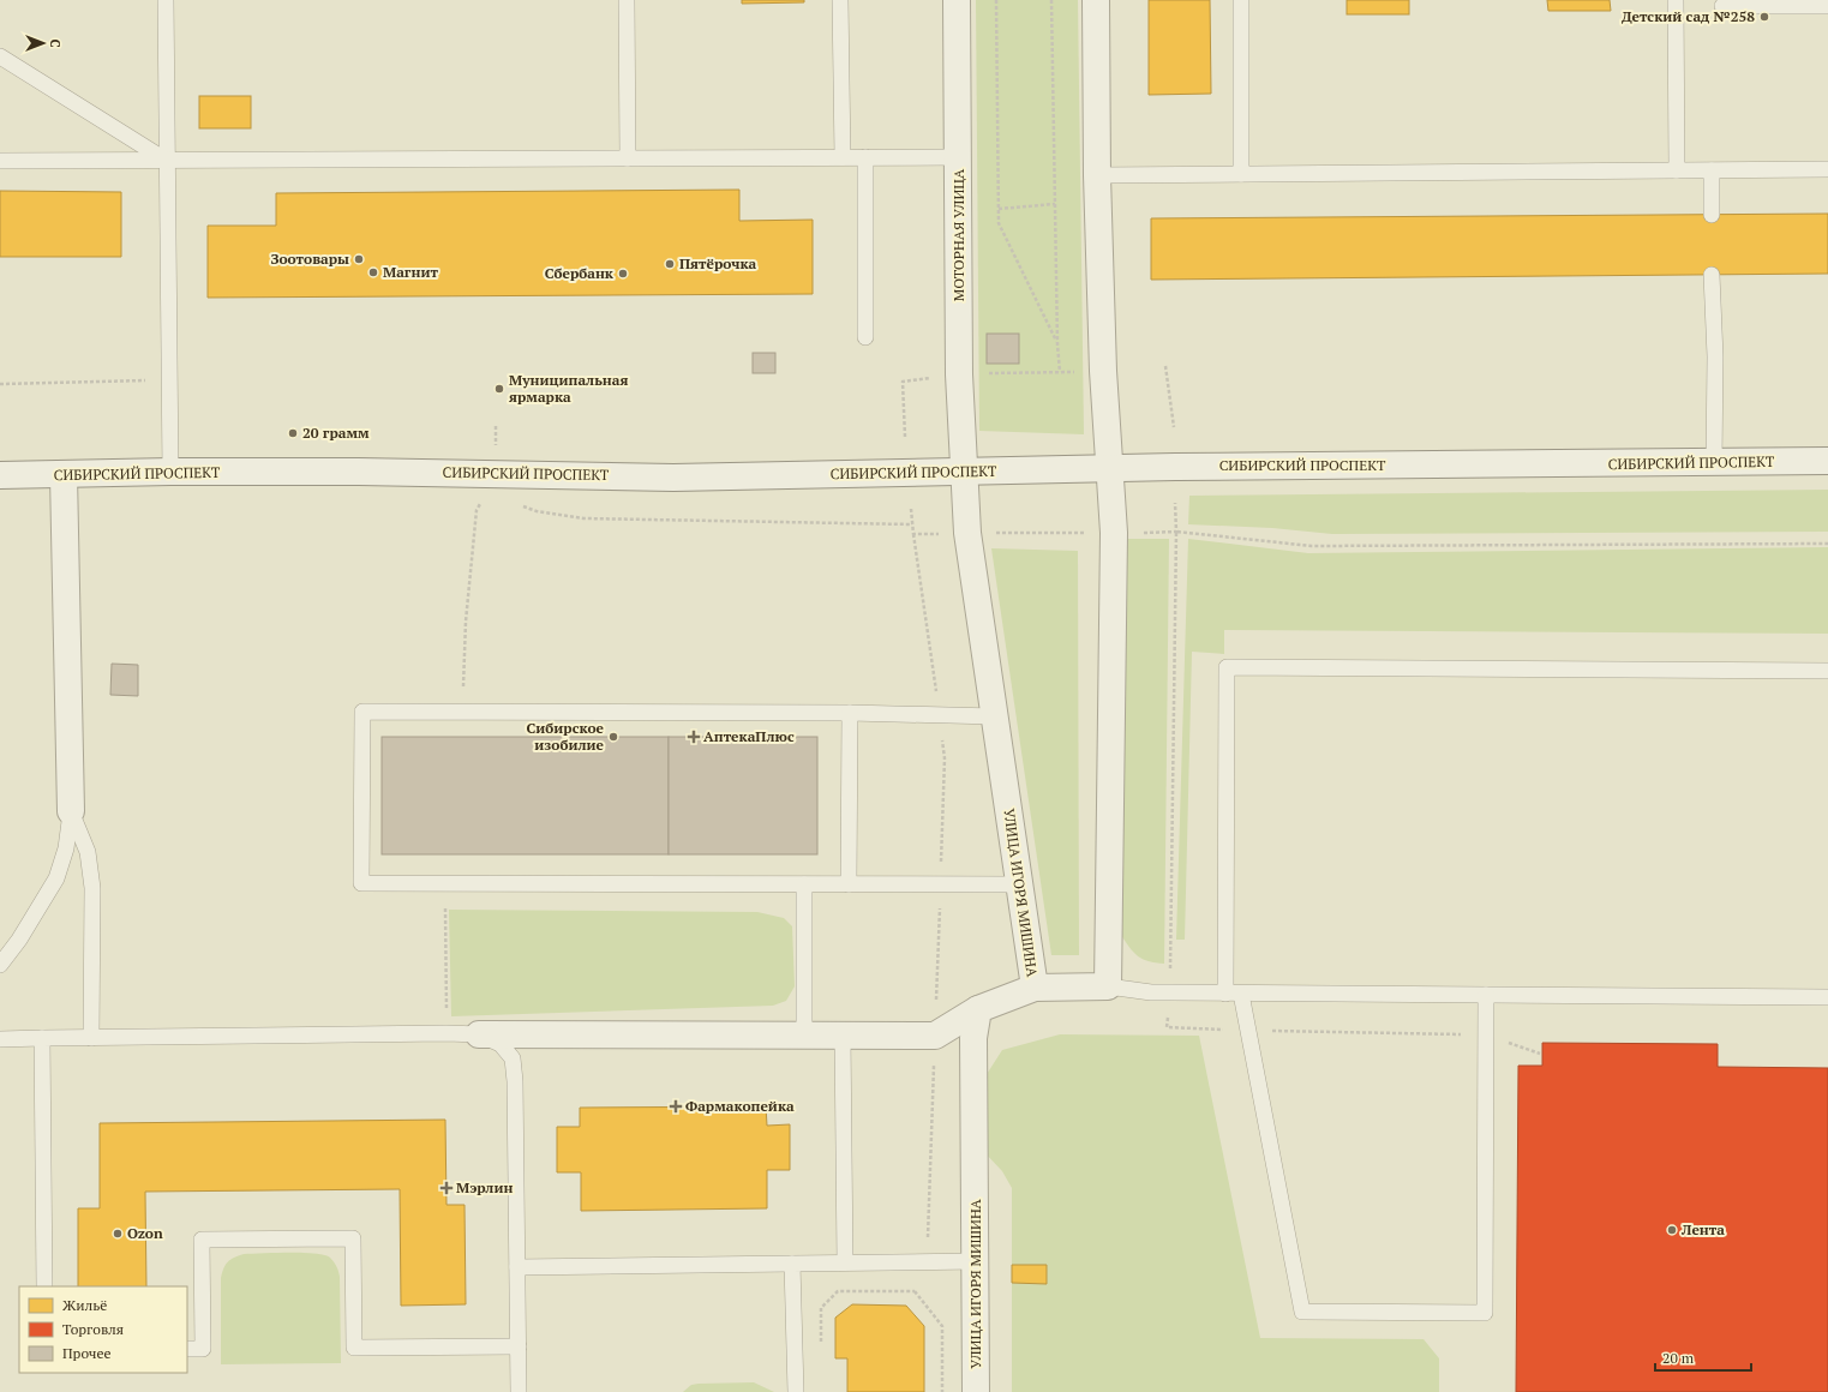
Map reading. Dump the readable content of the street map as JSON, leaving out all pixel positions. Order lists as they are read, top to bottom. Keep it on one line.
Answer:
{"streets":{"street":["МОТОРНАЯ УЛИЦА","СИБИРСКИЙ ПРОСПЕКТ","УЛИЦА ИГОРЯ МИШИНА"]},"crossings":[["МОТОРНАЯ УЛИЦА","СИБИРСКИЙ ПРОСПЕКТ"],["МОТОРНАЯ УЛИЦА","УЛИЦА ИГОРЯ МИШИНА"],["СИБИРСКИЙ ПРОСПЕКТ","УЛИЦА ИГОРЯ МИШИНА"]],"places":{"other":["Детский сад №258","Зоотовары","Пятёрочка","Магнит","Сбербанк","Муниципальная ярмарка","20 грамм","Сибирское изобилие","Лента","Ozon"],"health":["АптекаПлюс","Фармакопейка","Мэрлин"]},"legend":["Жильё","Торговля","Прочее"],"scale_bar":"20 m","north":"right"}
